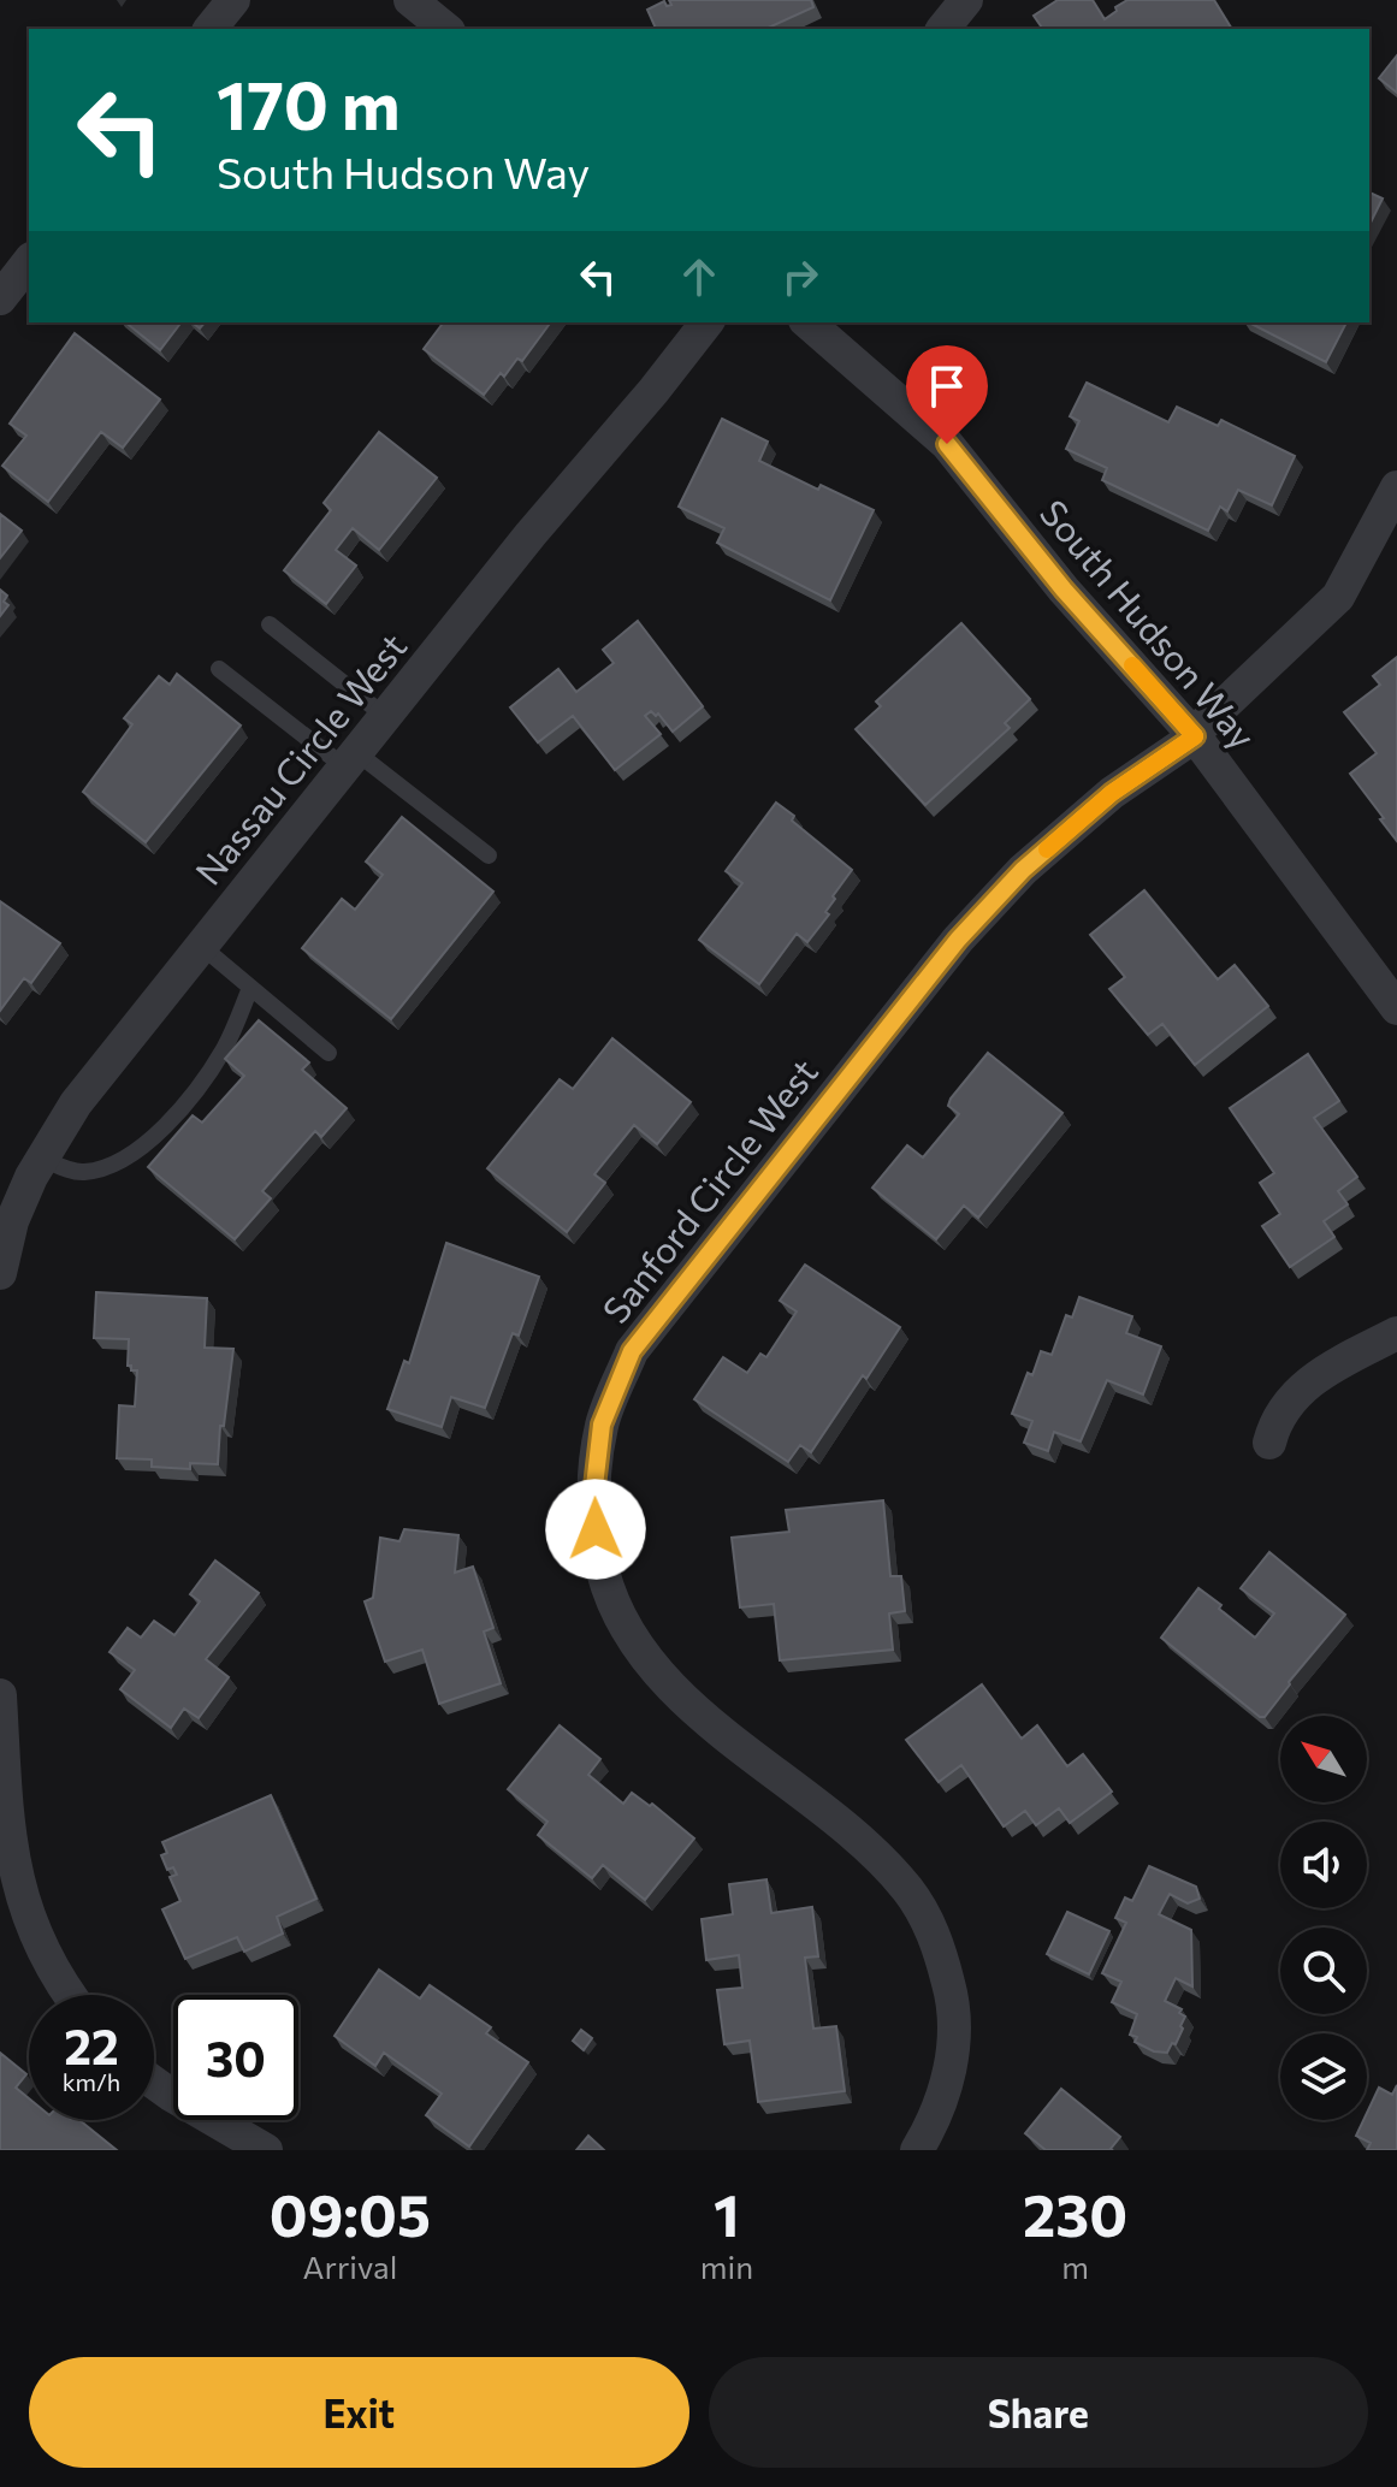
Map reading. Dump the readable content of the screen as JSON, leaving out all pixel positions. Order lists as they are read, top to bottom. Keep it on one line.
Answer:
{"streets":{"street":["South Hudson Way","Nassau Circle West","Sanford Circle West"]},"crossings":[["South Hudson Way","Sanford Circle West"]],"north":"top left","page":{"turn":["170 m","South Hudson Way"],"speed":"22 km/h","limit":"30","eta":["09:05","Arrival","1","min","230","m"],"buttons":["Exit","Share"]}}
